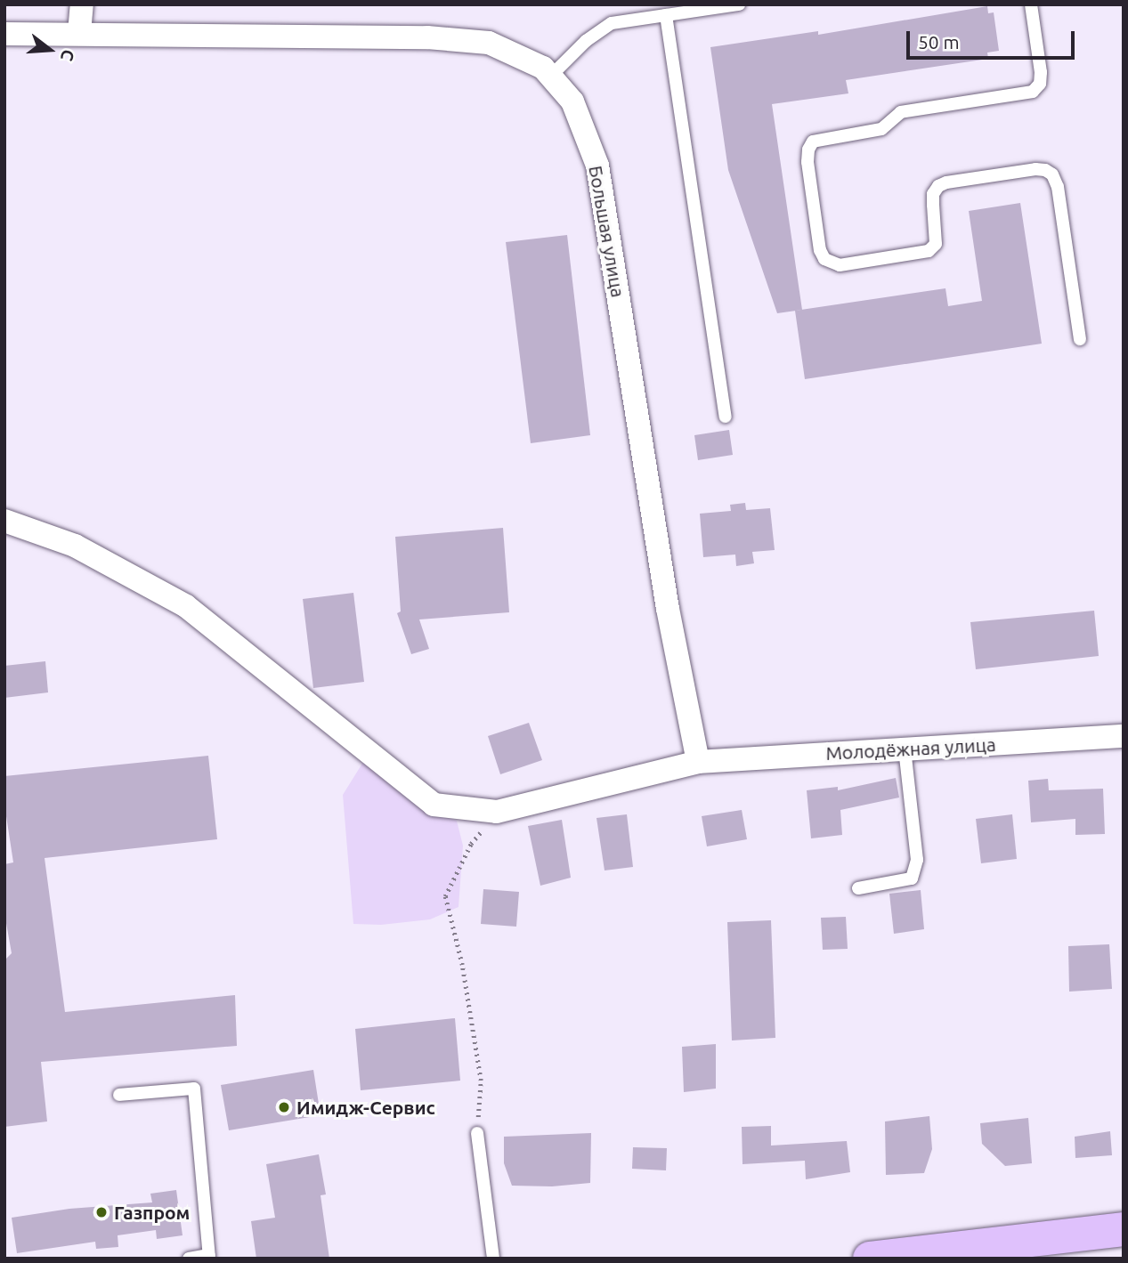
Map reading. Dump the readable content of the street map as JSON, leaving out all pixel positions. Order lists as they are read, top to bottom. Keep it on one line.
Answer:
{"streets":{"street":["Большая улица","Молодёжная улица"]},"crossings":[["Большая улица","Молодёжная улица"]],"places":["Имидж-Сервис","Газпром"],"scale_bar":"50 m","north":"right"}
